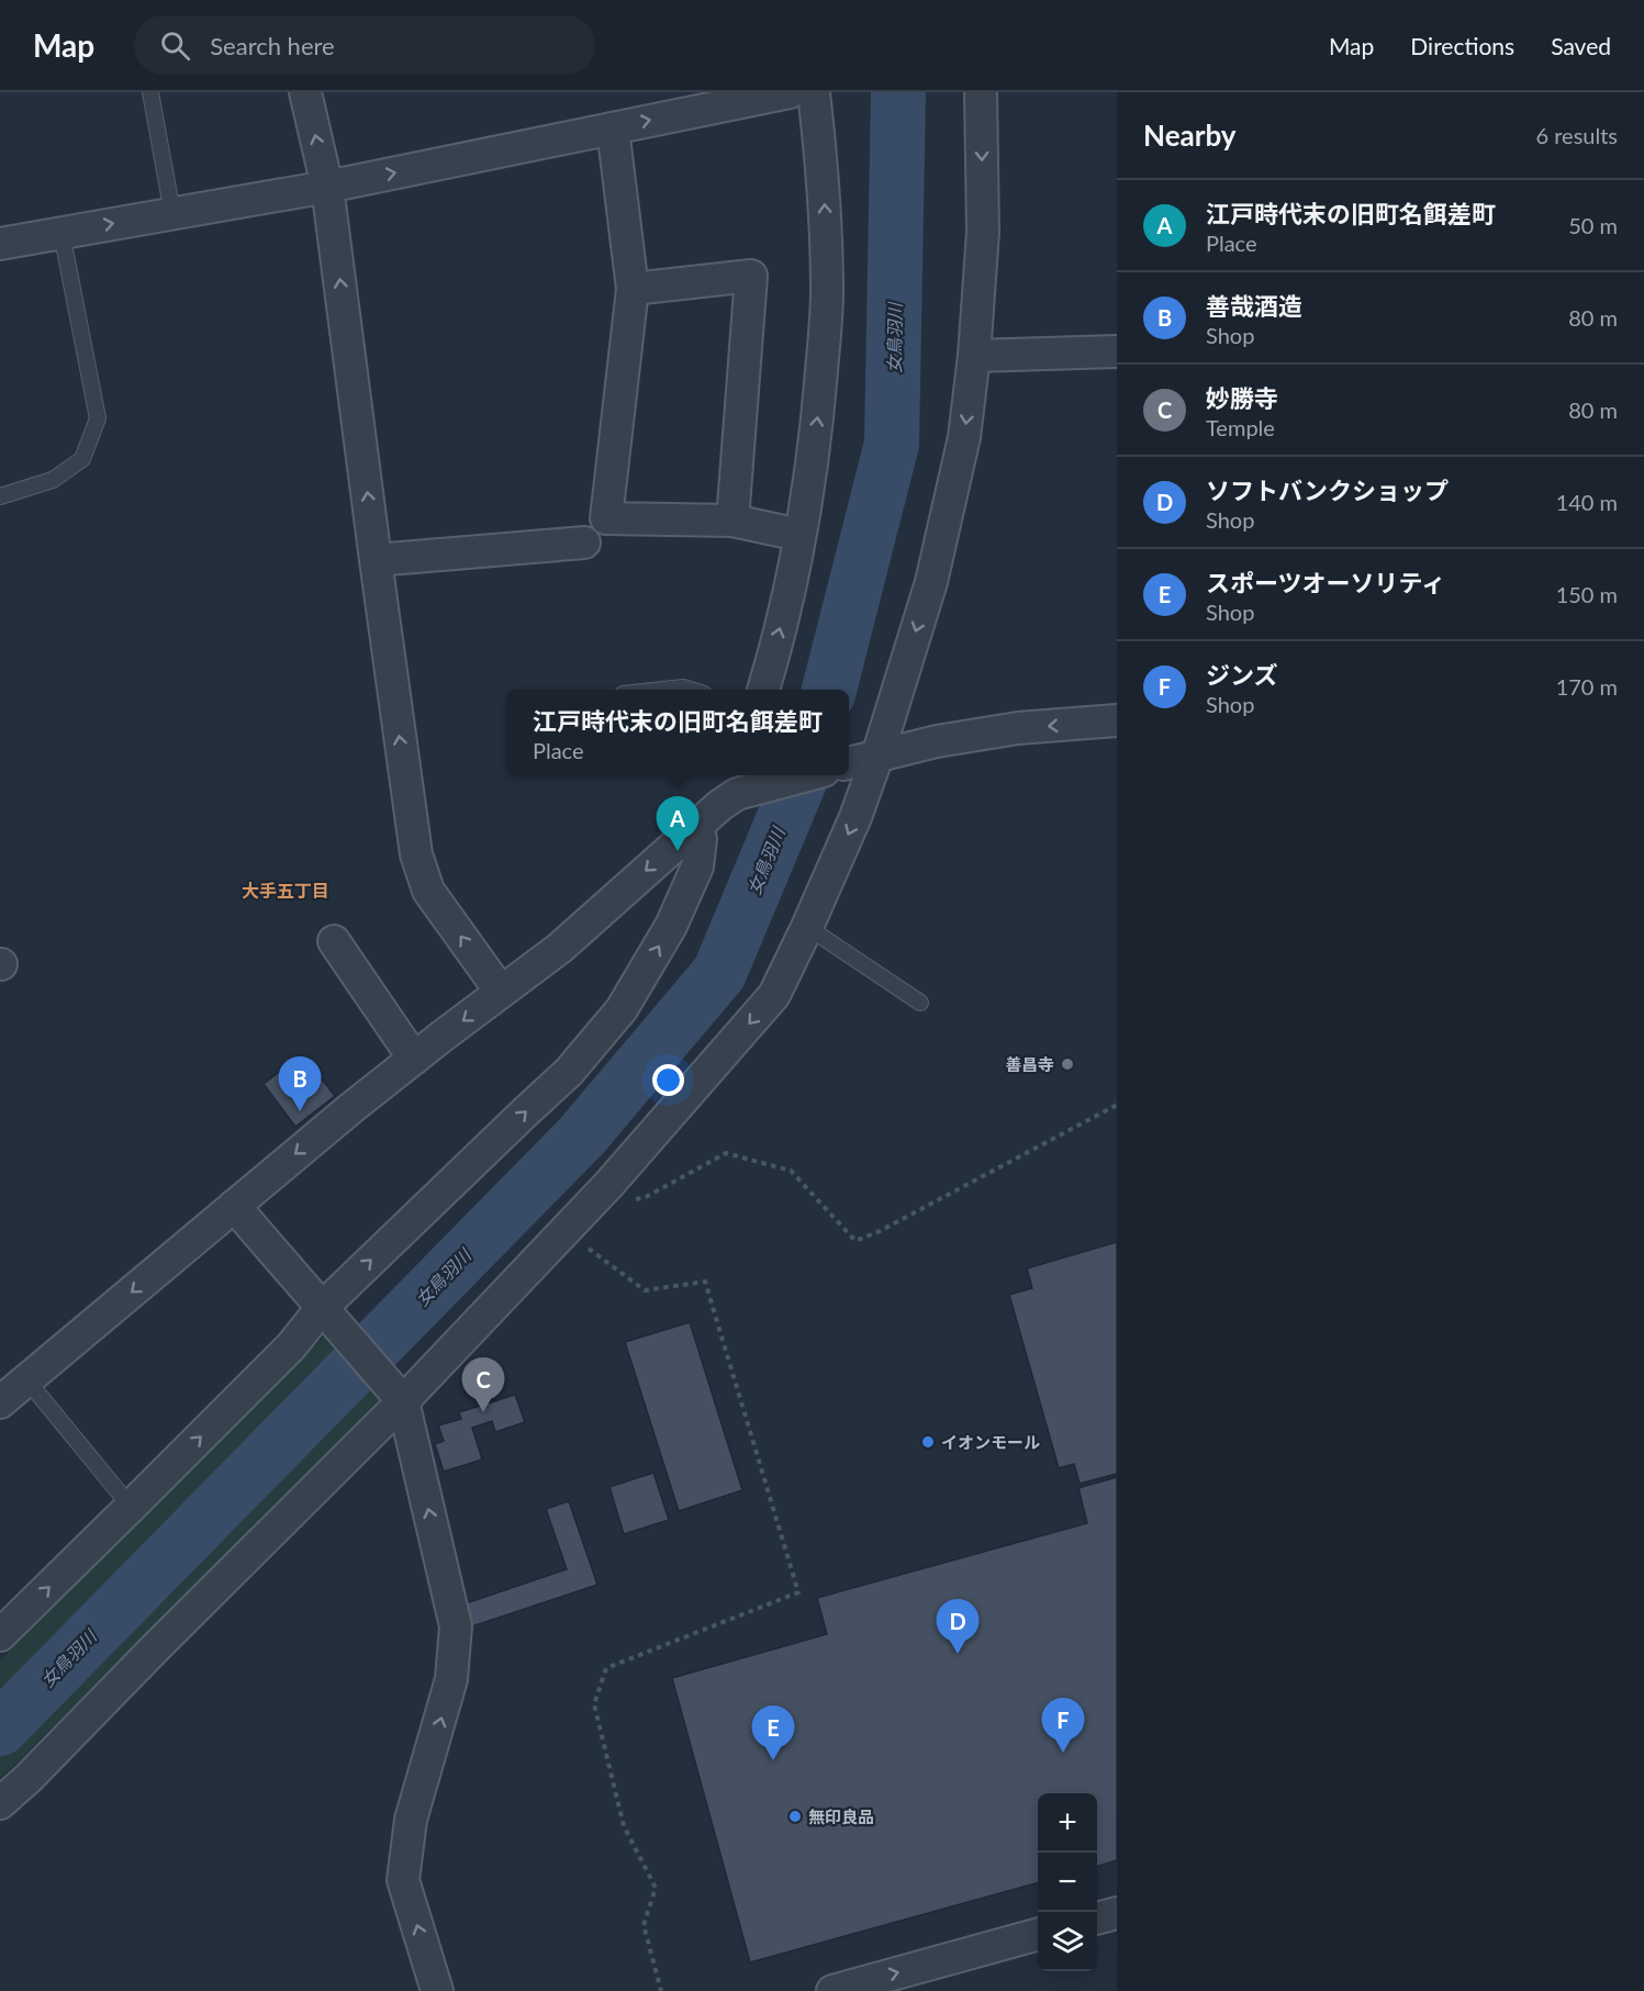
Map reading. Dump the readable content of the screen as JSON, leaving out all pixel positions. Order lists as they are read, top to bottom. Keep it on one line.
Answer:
{"districts":["大手五丁目"],"water":["女鳥羽川"],"places":["善昌寺","イオンモール","無印良品"],"page":{"header":"Map","search":"Search here","nav":["Map","Directions","Saved"],"heading":["Nearby","6 results"],"list":[{"mark":"A","name":"江戸時代末の旧町名餌差町","note":"Place","value":"50 m"},{"mark":"B","name":"善哉酒造","note":"Shop","value":"80 m"},{"mark":"C","name":"妙勝寺","note":"Temple","value":"80 m"},{"mark":"D","name":"ソフトバンクショップ","note":"Shop","value":"140 m"},{"mark":"E","name":"スポーツオーソリティ","note":"Shop","value":"150 m"},{"mark":"F","name":"ジンズ","note":"Shop","value":"170 m"}],"popup":["江戸時代末の旧町名餌差町","Place"],"pins":["A","B","C","D","F","E"],"map_buttons":["+","−"]}}
